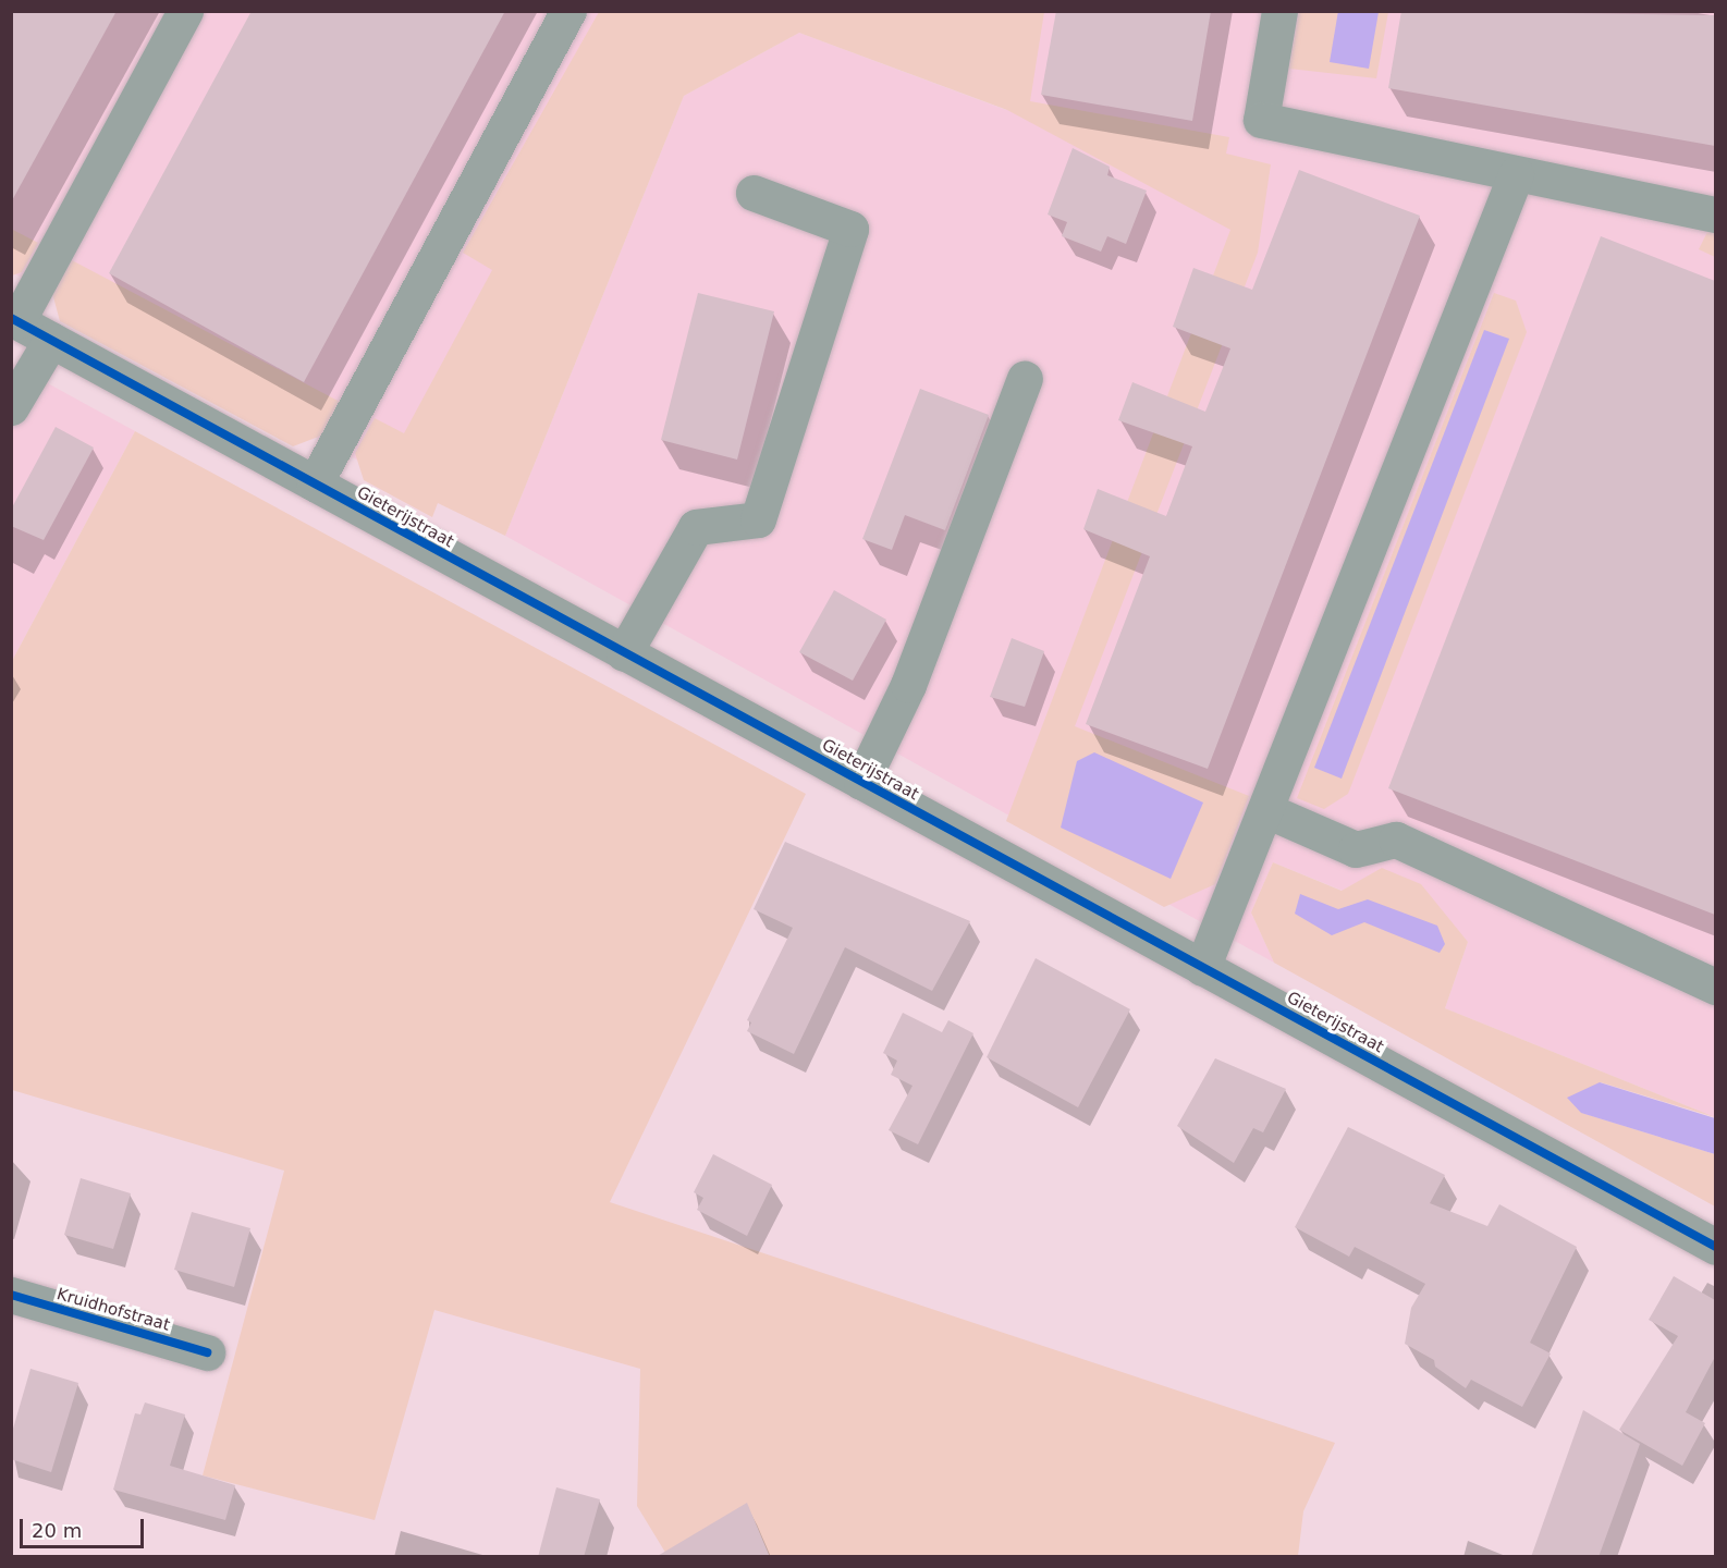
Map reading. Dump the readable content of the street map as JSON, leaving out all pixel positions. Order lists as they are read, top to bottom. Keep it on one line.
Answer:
{"streets":{"street":["Gieterijstraat","Kruidhofstraat"]},"scale_bar":"20 m"}
